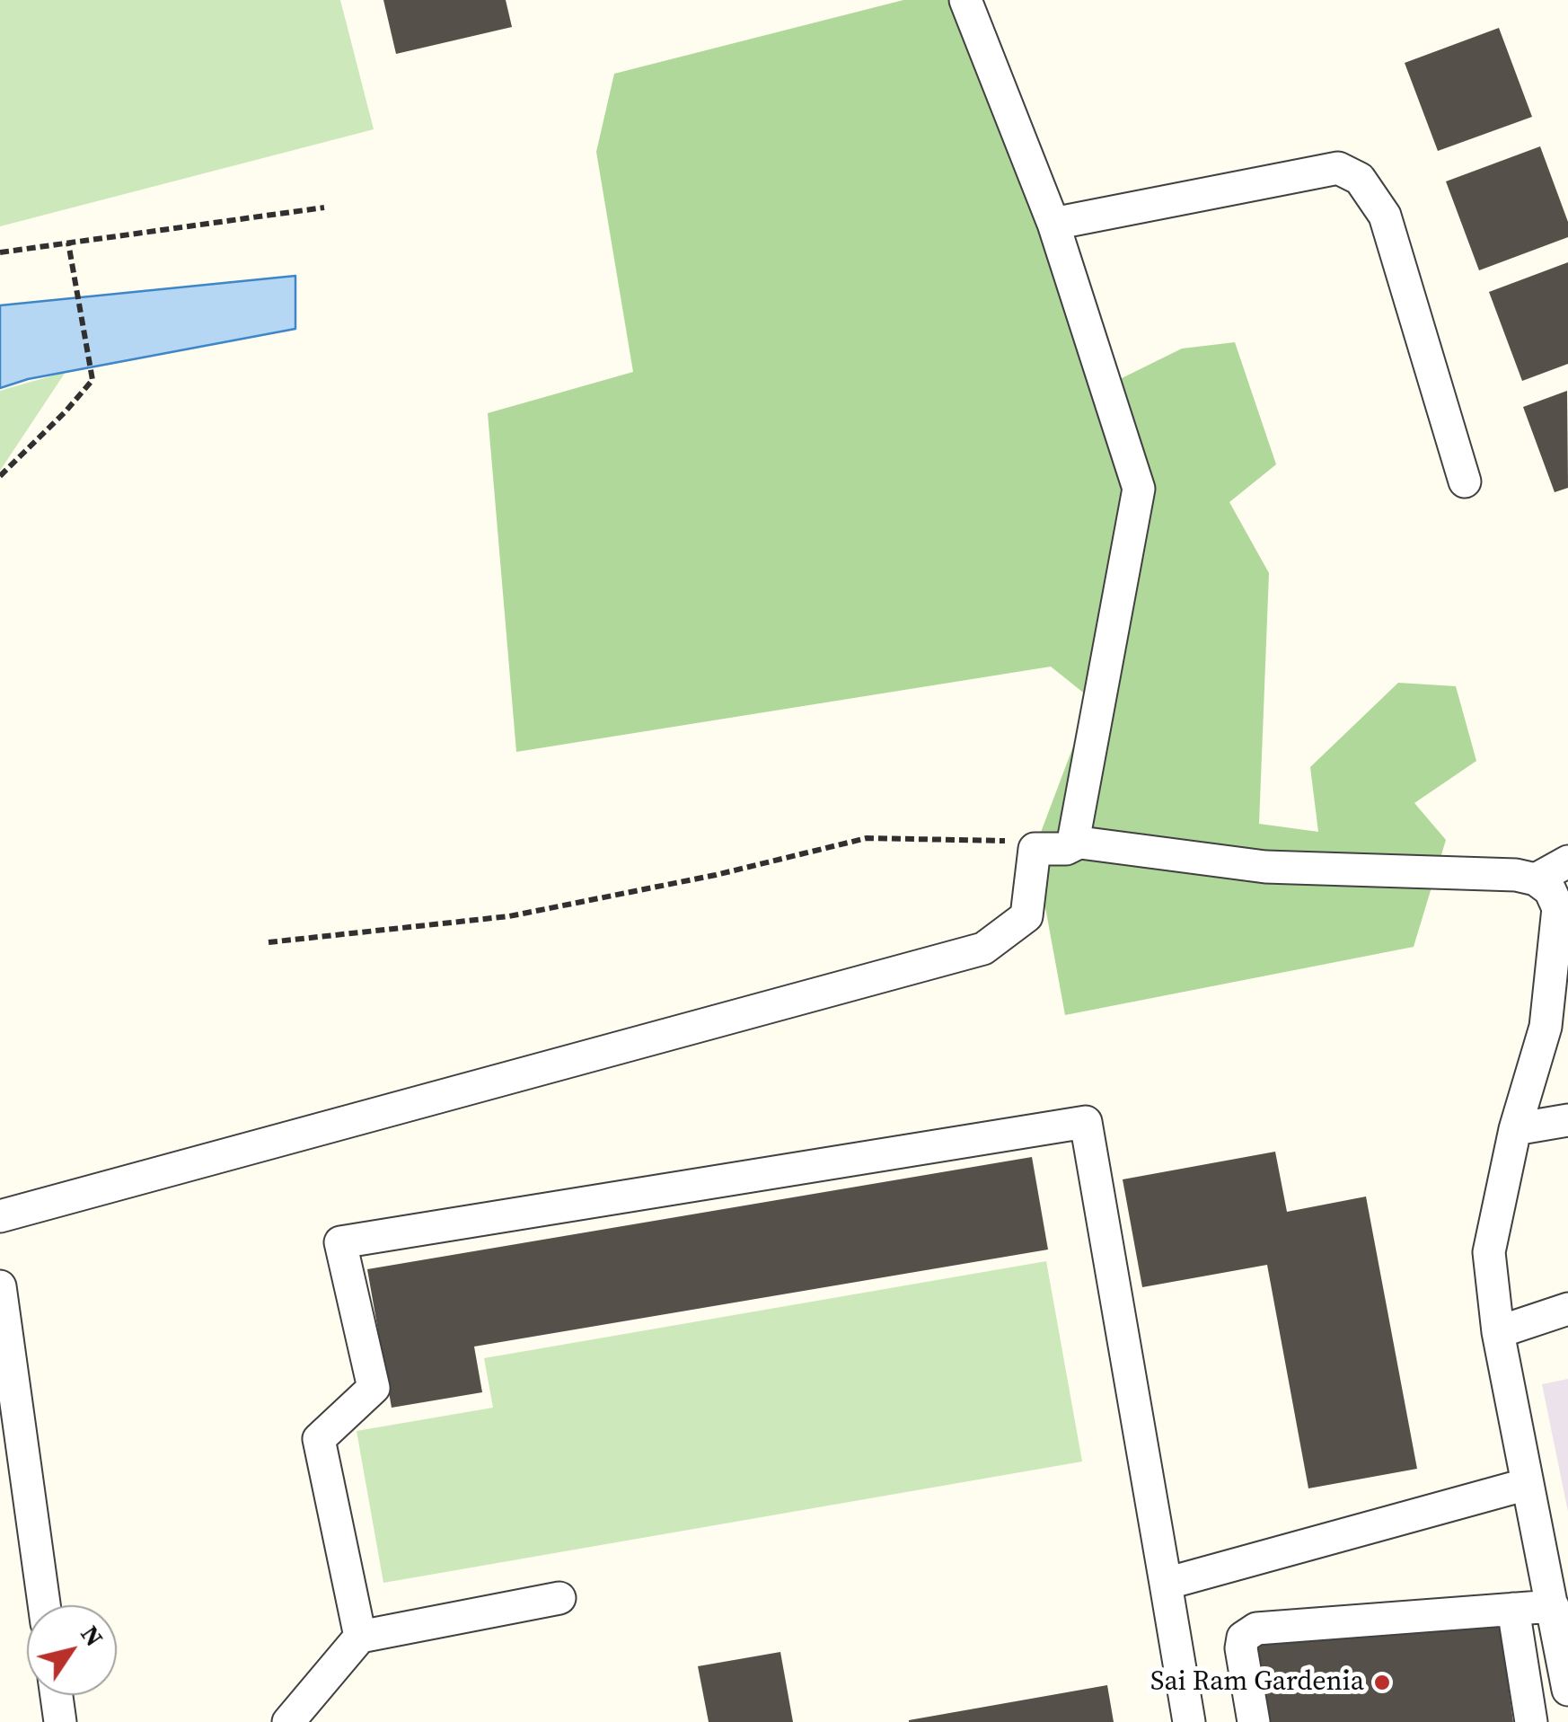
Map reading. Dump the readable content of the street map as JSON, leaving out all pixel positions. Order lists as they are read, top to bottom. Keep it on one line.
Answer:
{"places":["Sai Ram Gardenia"],"north":"top right"}
